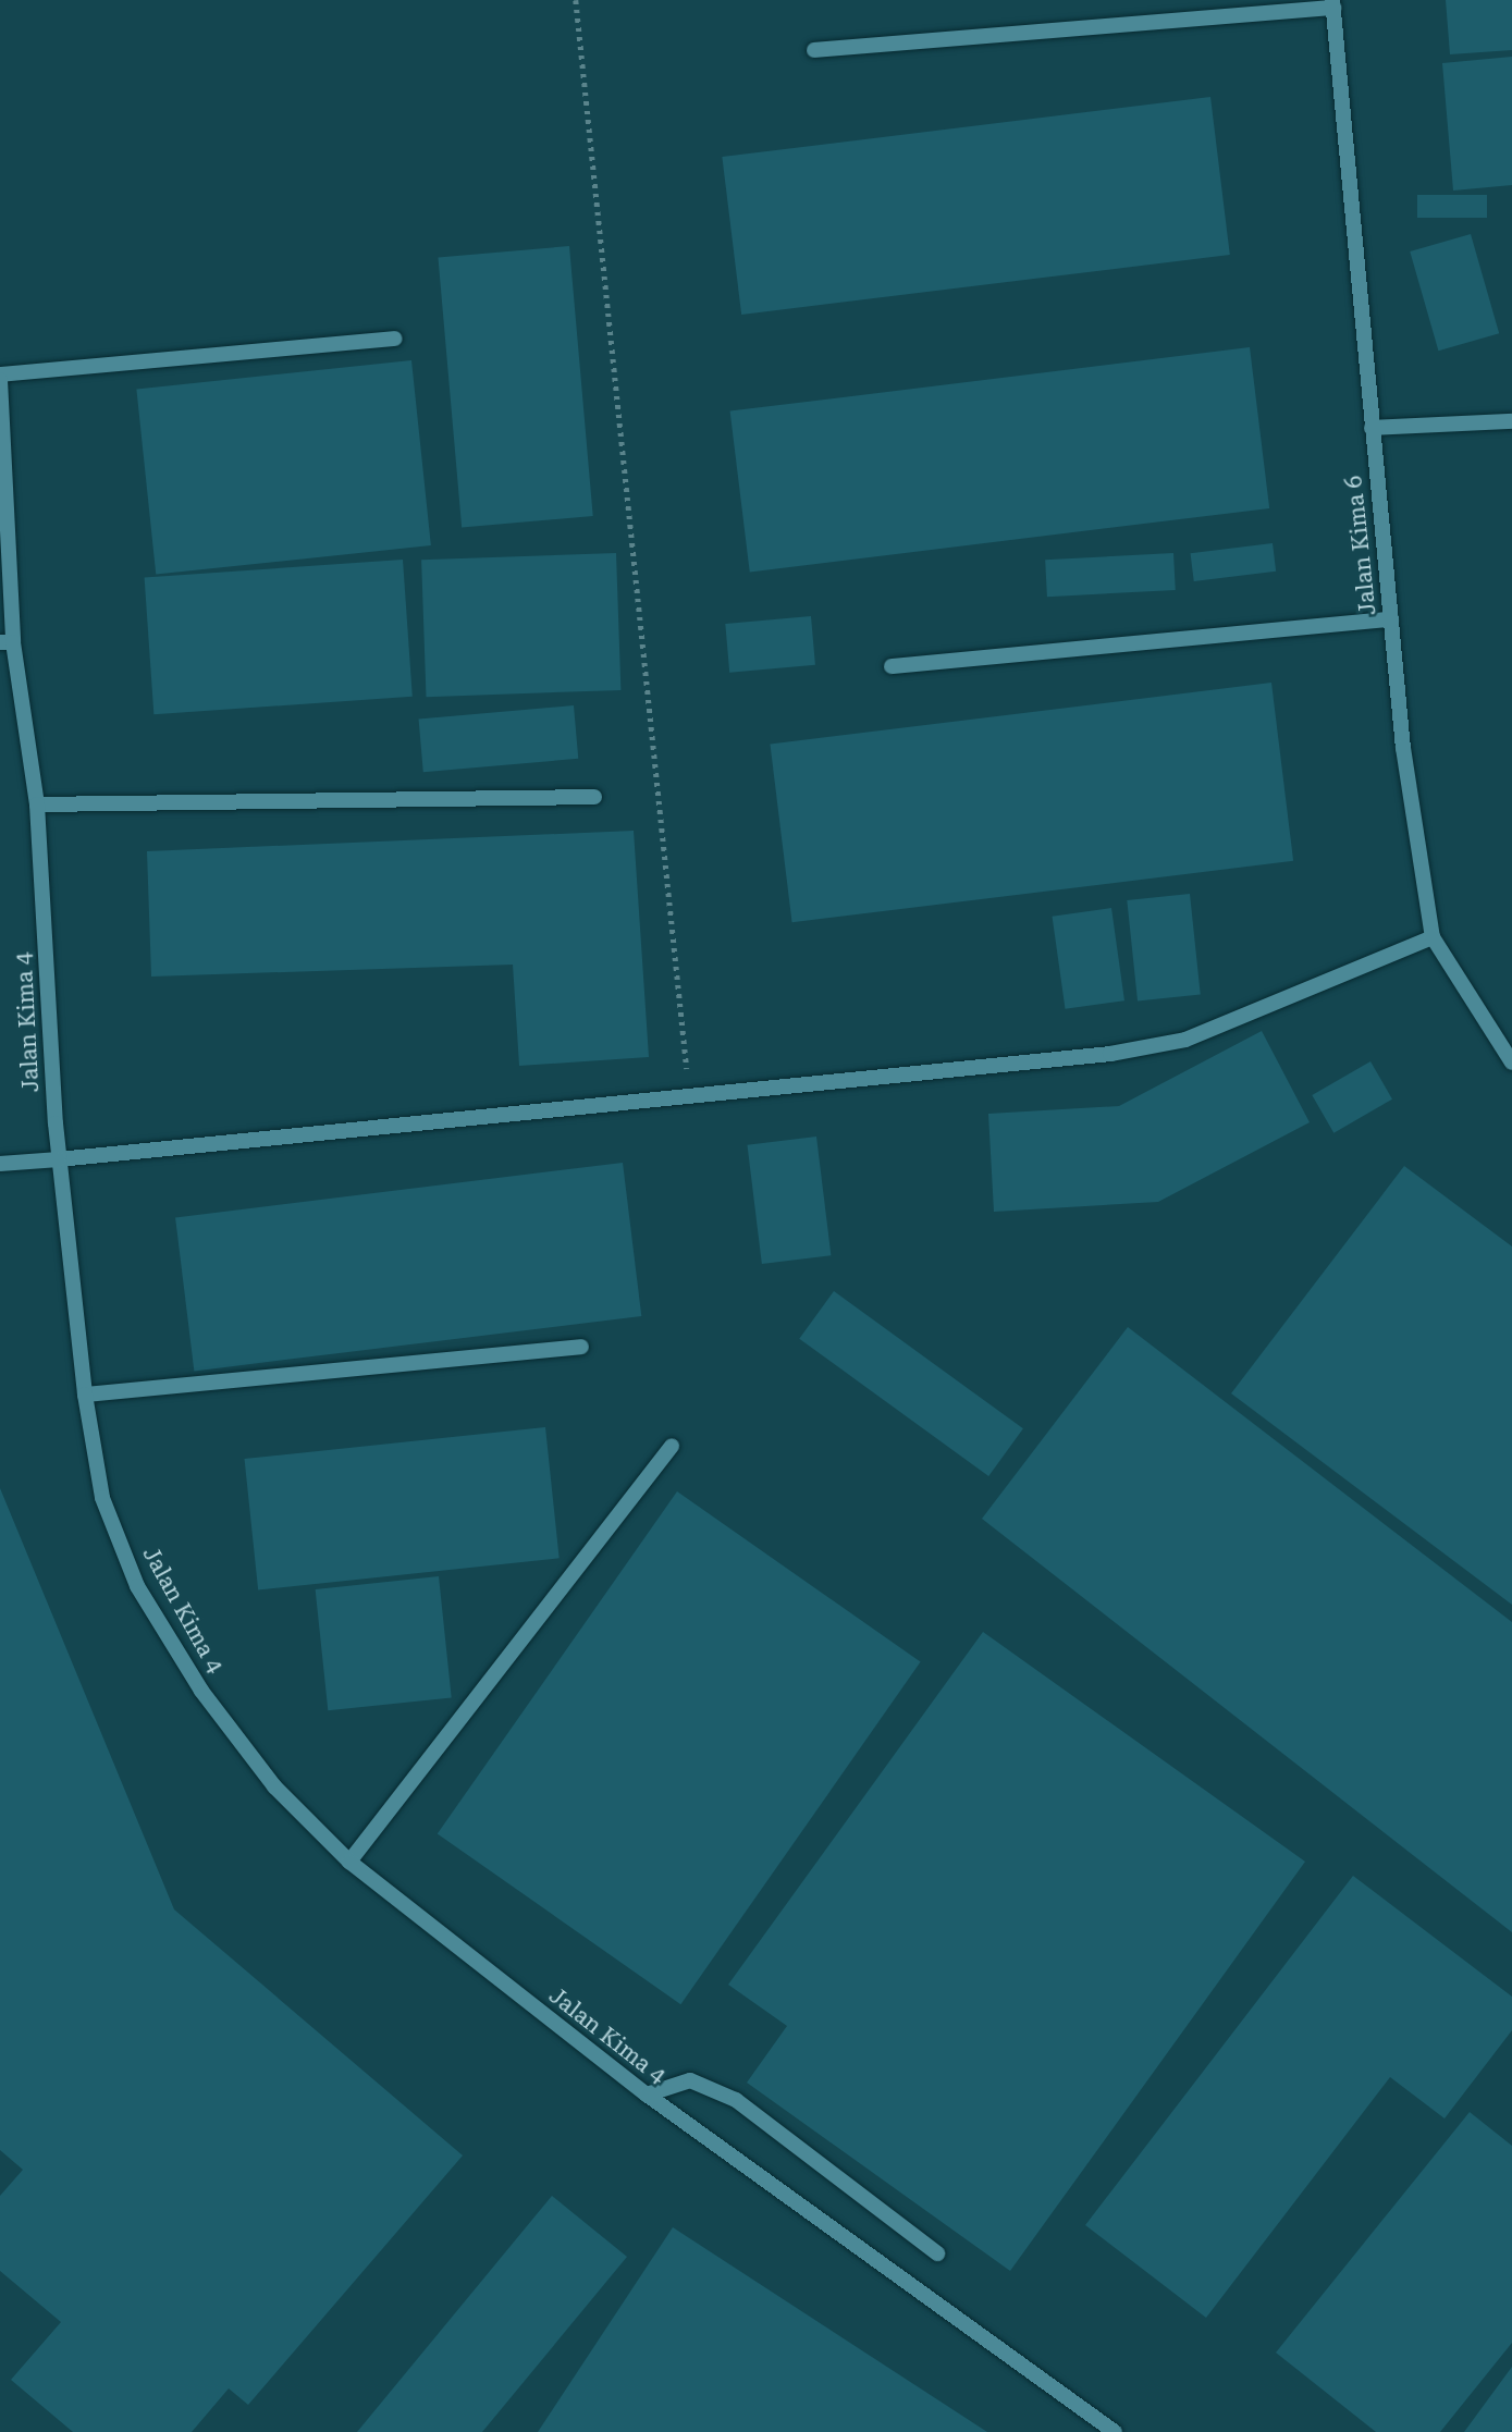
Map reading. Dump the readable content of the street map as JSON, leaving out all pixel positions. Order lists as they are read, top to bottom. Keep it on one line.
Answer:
{"streets":{"street":["Jalan Kima 6","Jalan Kima 4"]}}
